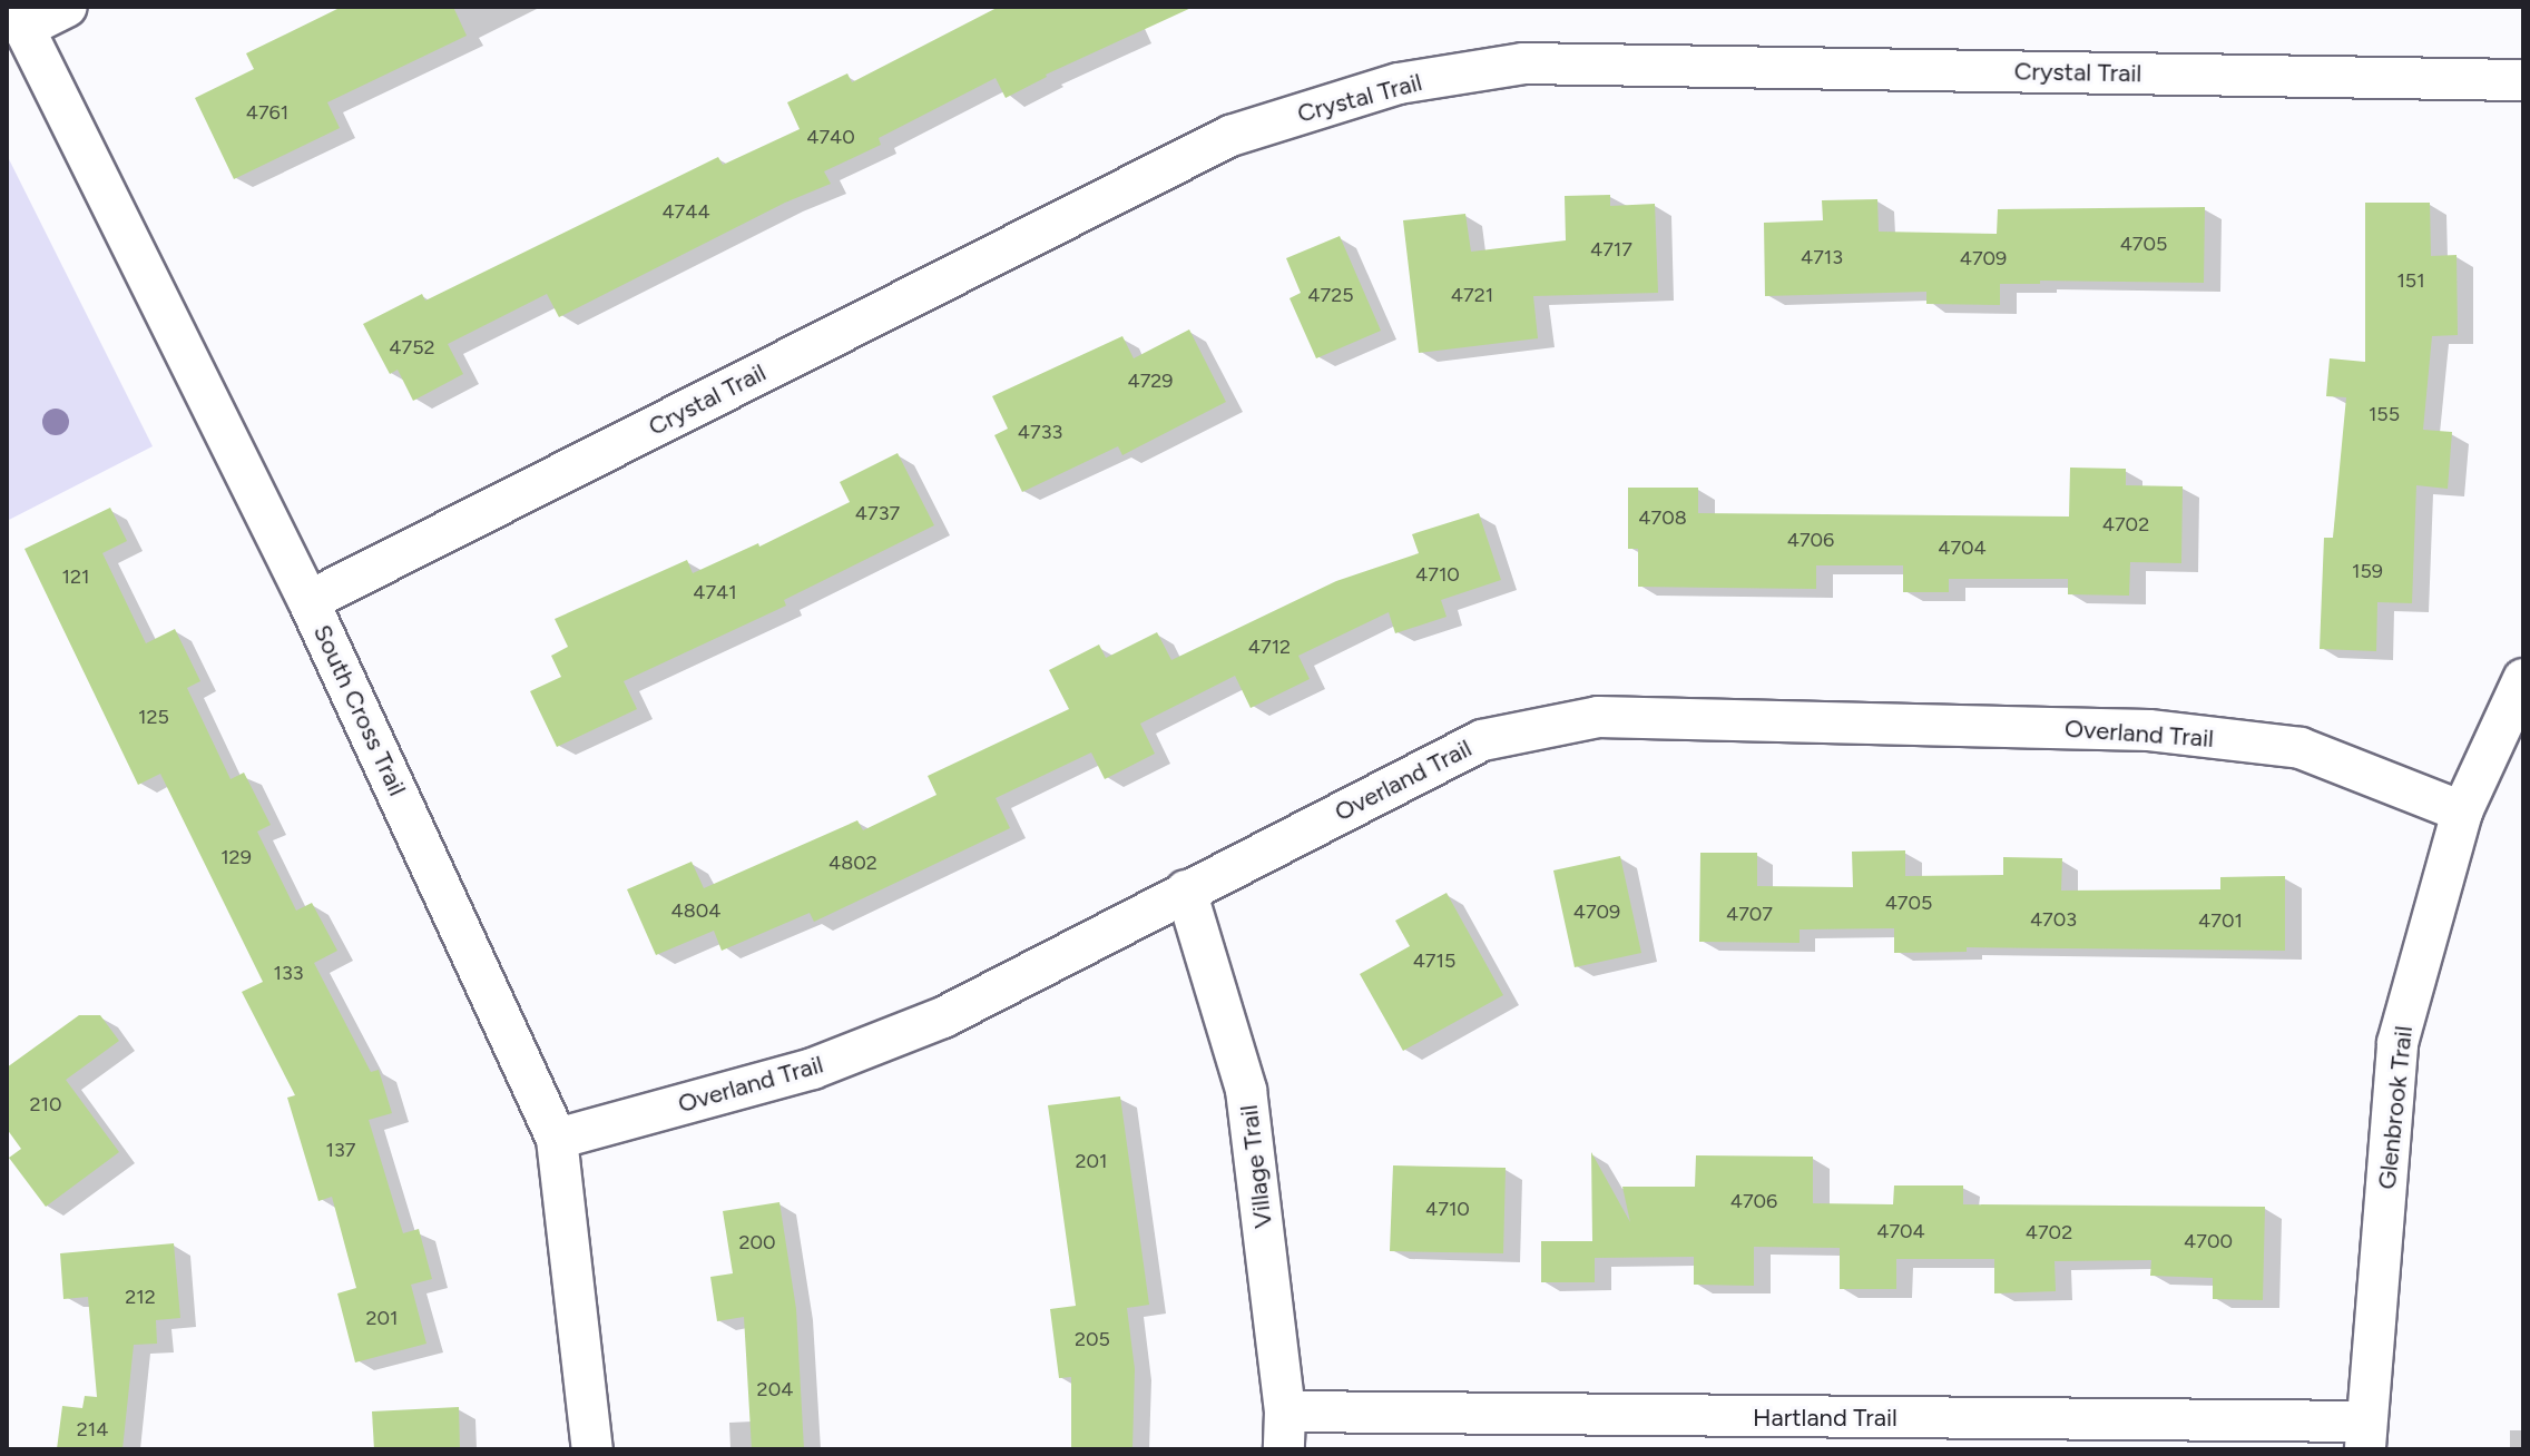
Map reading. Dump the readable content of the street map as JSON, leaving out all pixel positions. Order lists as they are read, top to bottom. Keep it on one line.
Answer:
{"streets":{"street":["Crystal Trail","South Cross Trail","Overland Trail","Glenbrook Trail","Village Trail","Hartland Trail"]},"crossings":[["Crystal Trail","South Cross Trail"],["South Cross Trail","Overland Trail"],["Overland Trail","Glenbrook Trail"],["Overland Trail","Village Trail"],["Glenbrook Trail","Hartland Trail"],["Village Trail","Hartland Trail"]],"house_numbers":["4761","4740","4744","4705","4717","4713","4709","151","4725","4721","4752","4729","155","4733","4737","4708","4702","4706","4704","159","4710","121","4741","4712","125","129","4802","4705","4804","4709","4707","4703","4701","4715","133","210","137","201","4706","4710","4704","4702","4700","200","212","201","205","204","214"]}
